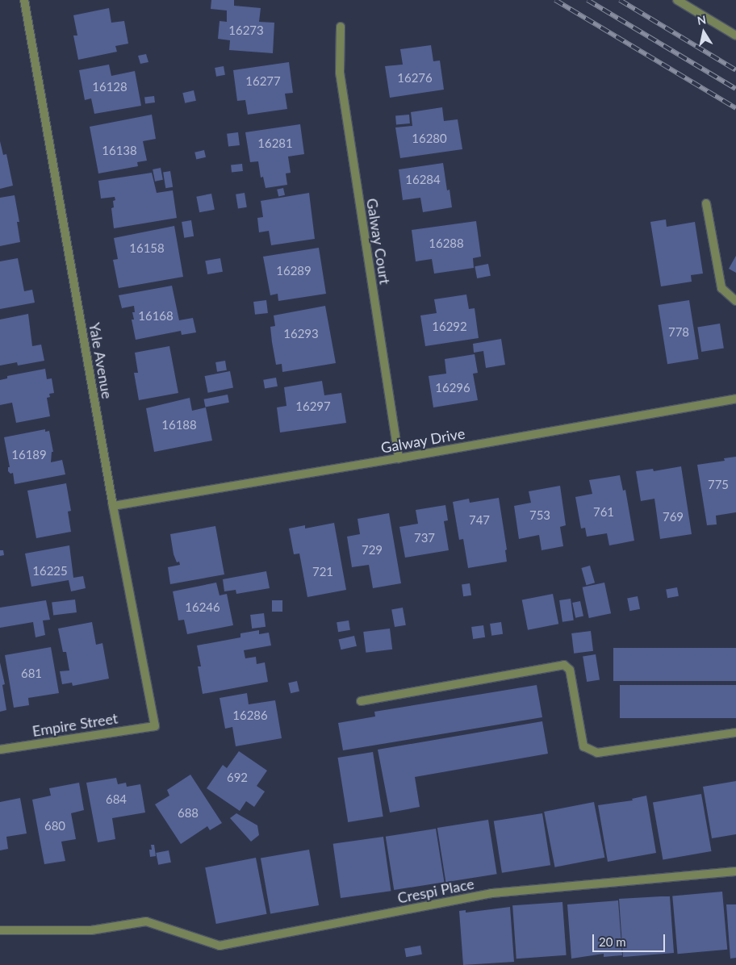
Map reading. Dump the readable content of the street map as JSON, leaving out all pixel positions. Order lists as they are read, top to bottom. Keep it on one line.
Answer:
{"streets":{"street":["Galway Court","Yale Avenue","Galway Drive","Empire Street","Crespi Place"]},"crossings":[["Galway Court","Galway Drive"],["Yale Avenue","Galway Drive"],["Yale Avenue","Empire Street"]],"house_numbers":["16273","16276","16277","16128","16280","16281","16138","16284","16288","16158","16289","16168","16292","778","16293","16296","16297","16188","16189","775","761","753","769","747","737","729","16225","721","16246","681","16286","692","684","688","680"],"scale_bar":"20 m","north":"top"}
